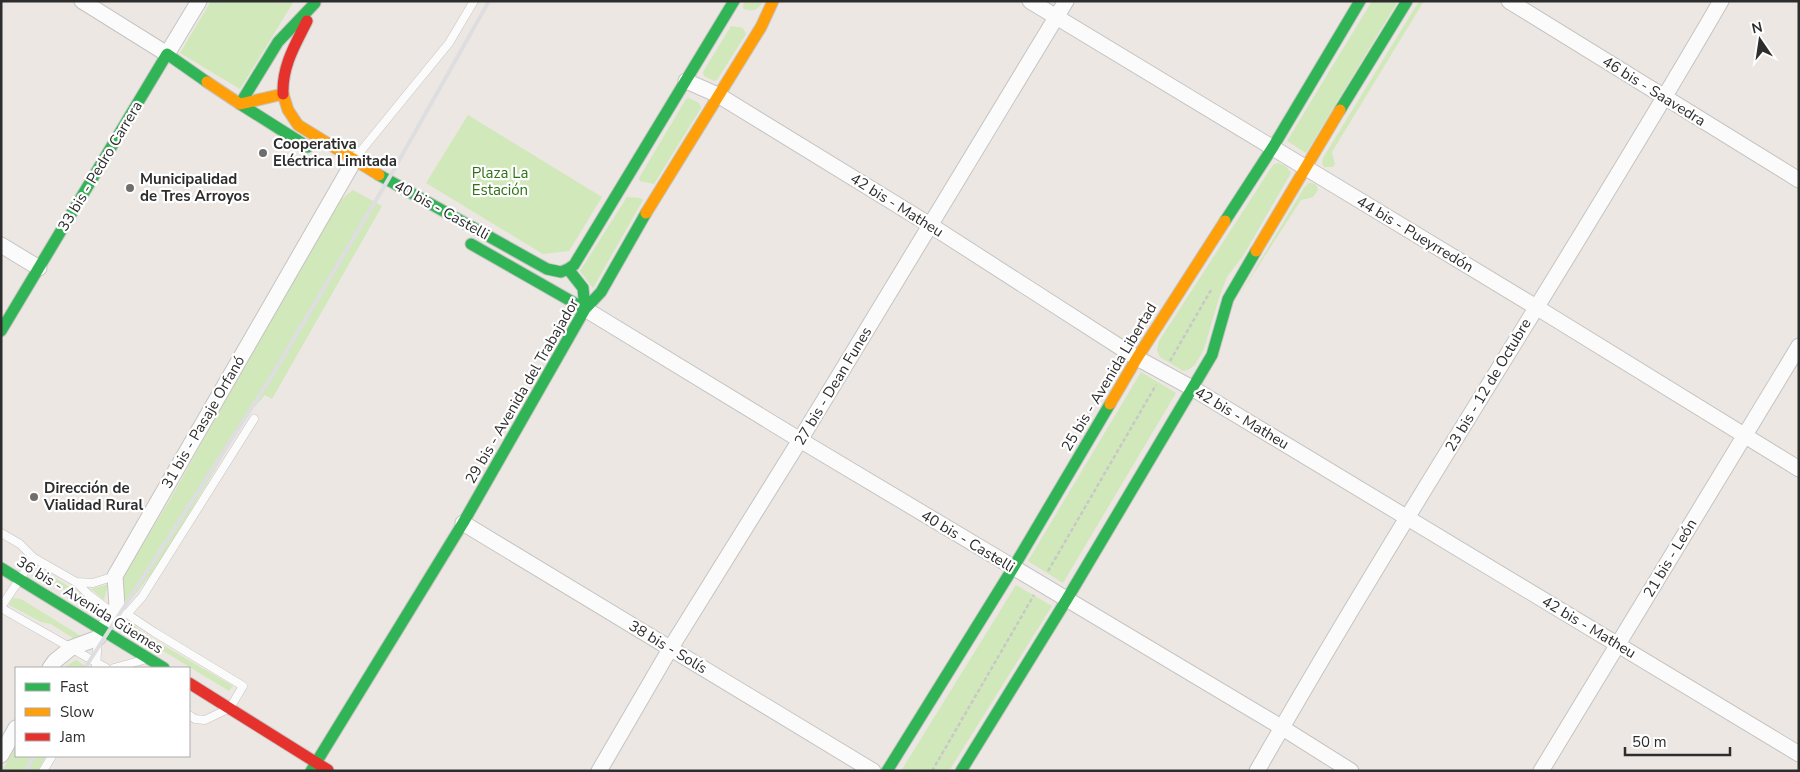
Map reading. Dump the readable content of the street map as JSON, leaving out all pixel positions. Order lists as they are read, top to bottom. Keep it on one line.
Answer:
{"streets":{"street":["46 bis - Saavedra","33 bis - Pedro Carrera","42 bis - Matheu","40 bis - Castelli","44 bis - Pueyrredón","25 bis - Avenida Libertad","23 bis - 12 de Octubre","27 bis - Dean Funes","29 bis - Avenida del Trabajador","31 bis - Pasaje Orfanó","21 bis - León","36 bis - Avenida Güemes","38 bis - Solís"]},"crossings":[["46 bis - Saavedra","23 bis - 12 de Octubre"],["42 bis - Matheu","25 bis - Avenida Libertad"],["42 bis - Matheu","23 bis - 12 de Octubre"],["42 bis - Matheu","27 bis - Dean Funes"],["42 bis - Matheu","29 bis - Avenida del Trabajador"],["42 bis - Matheu","21 bis - León"],["40 bis - Castelli","25 bis - Avenida Libertad"],["40 bis - Castelli","23 bis - 12 de Octubre"],["40 bis - Castelli","27 bis - Dean Funes"],["40 bis - Castelli","29 bis - Avenida del Trabajador"],["40 bis - Castelli","31 bis - Pasaje Orfanó"],["44 bis - Pueyrredón","25 bis - Avenida Libertad"],["44 bis - Pueyrredón","23 bis - 12 de Octubre"],["44 bis - Pueyrredón","27 bis - Dean Funes"],["44 bis - Pueyrredón","21 bis - León"],["27 bis - Dean Funes","38 bis - Solís"],["29 bis - Avenida del Trabajador","38 bis - Solís"]],"parks":["Plaza La Estación"],"places":["Cooperativa Eléctrica Limitada","Municipalidad de Tres Arroyos","Dirección de Vialidad Rural"],"legend":["Fast","Slow","Jam"],"scale_bar":"50 m","north":"top"}
